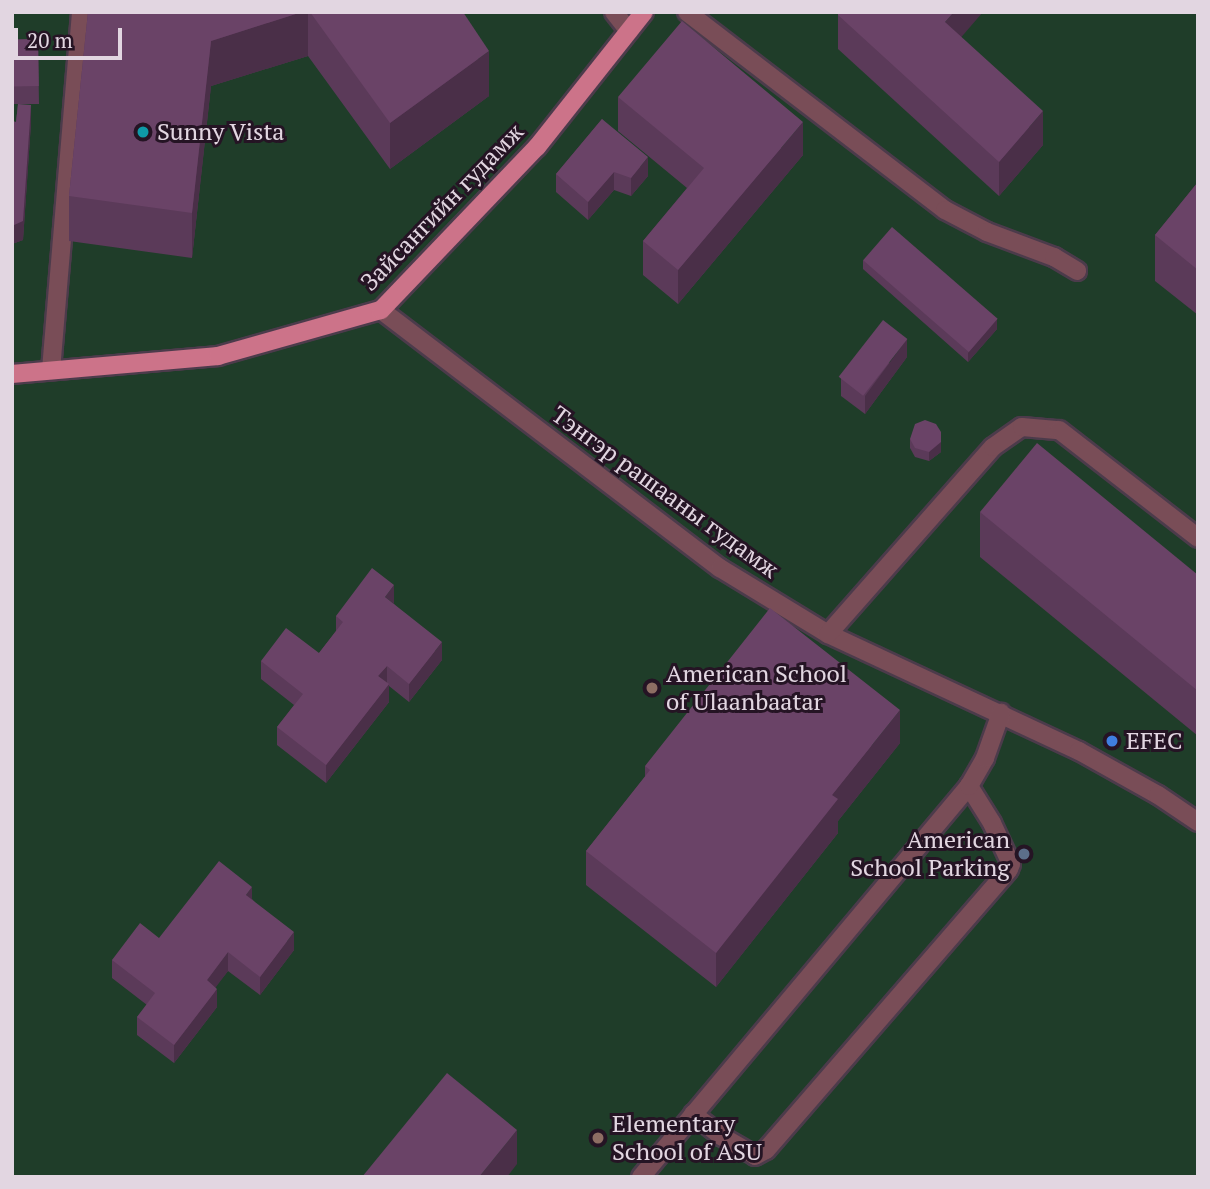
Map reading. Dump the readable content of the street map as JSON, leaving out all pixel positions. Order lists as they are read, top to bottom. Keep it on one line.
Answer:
{"streets":{"main road":["Зайсангийн гудамж"],"street":["Тэнгэр рашааны гудамж"]},"crossings":[["Зайсангийн гудамж","Тэнгэр рашааны гудамж"]],"places":["Sunny Vista","American School of Ulaanbaatar","EFEC","American School Parking","Elementary School of ASU"],"scale_bar":"20 m"}
